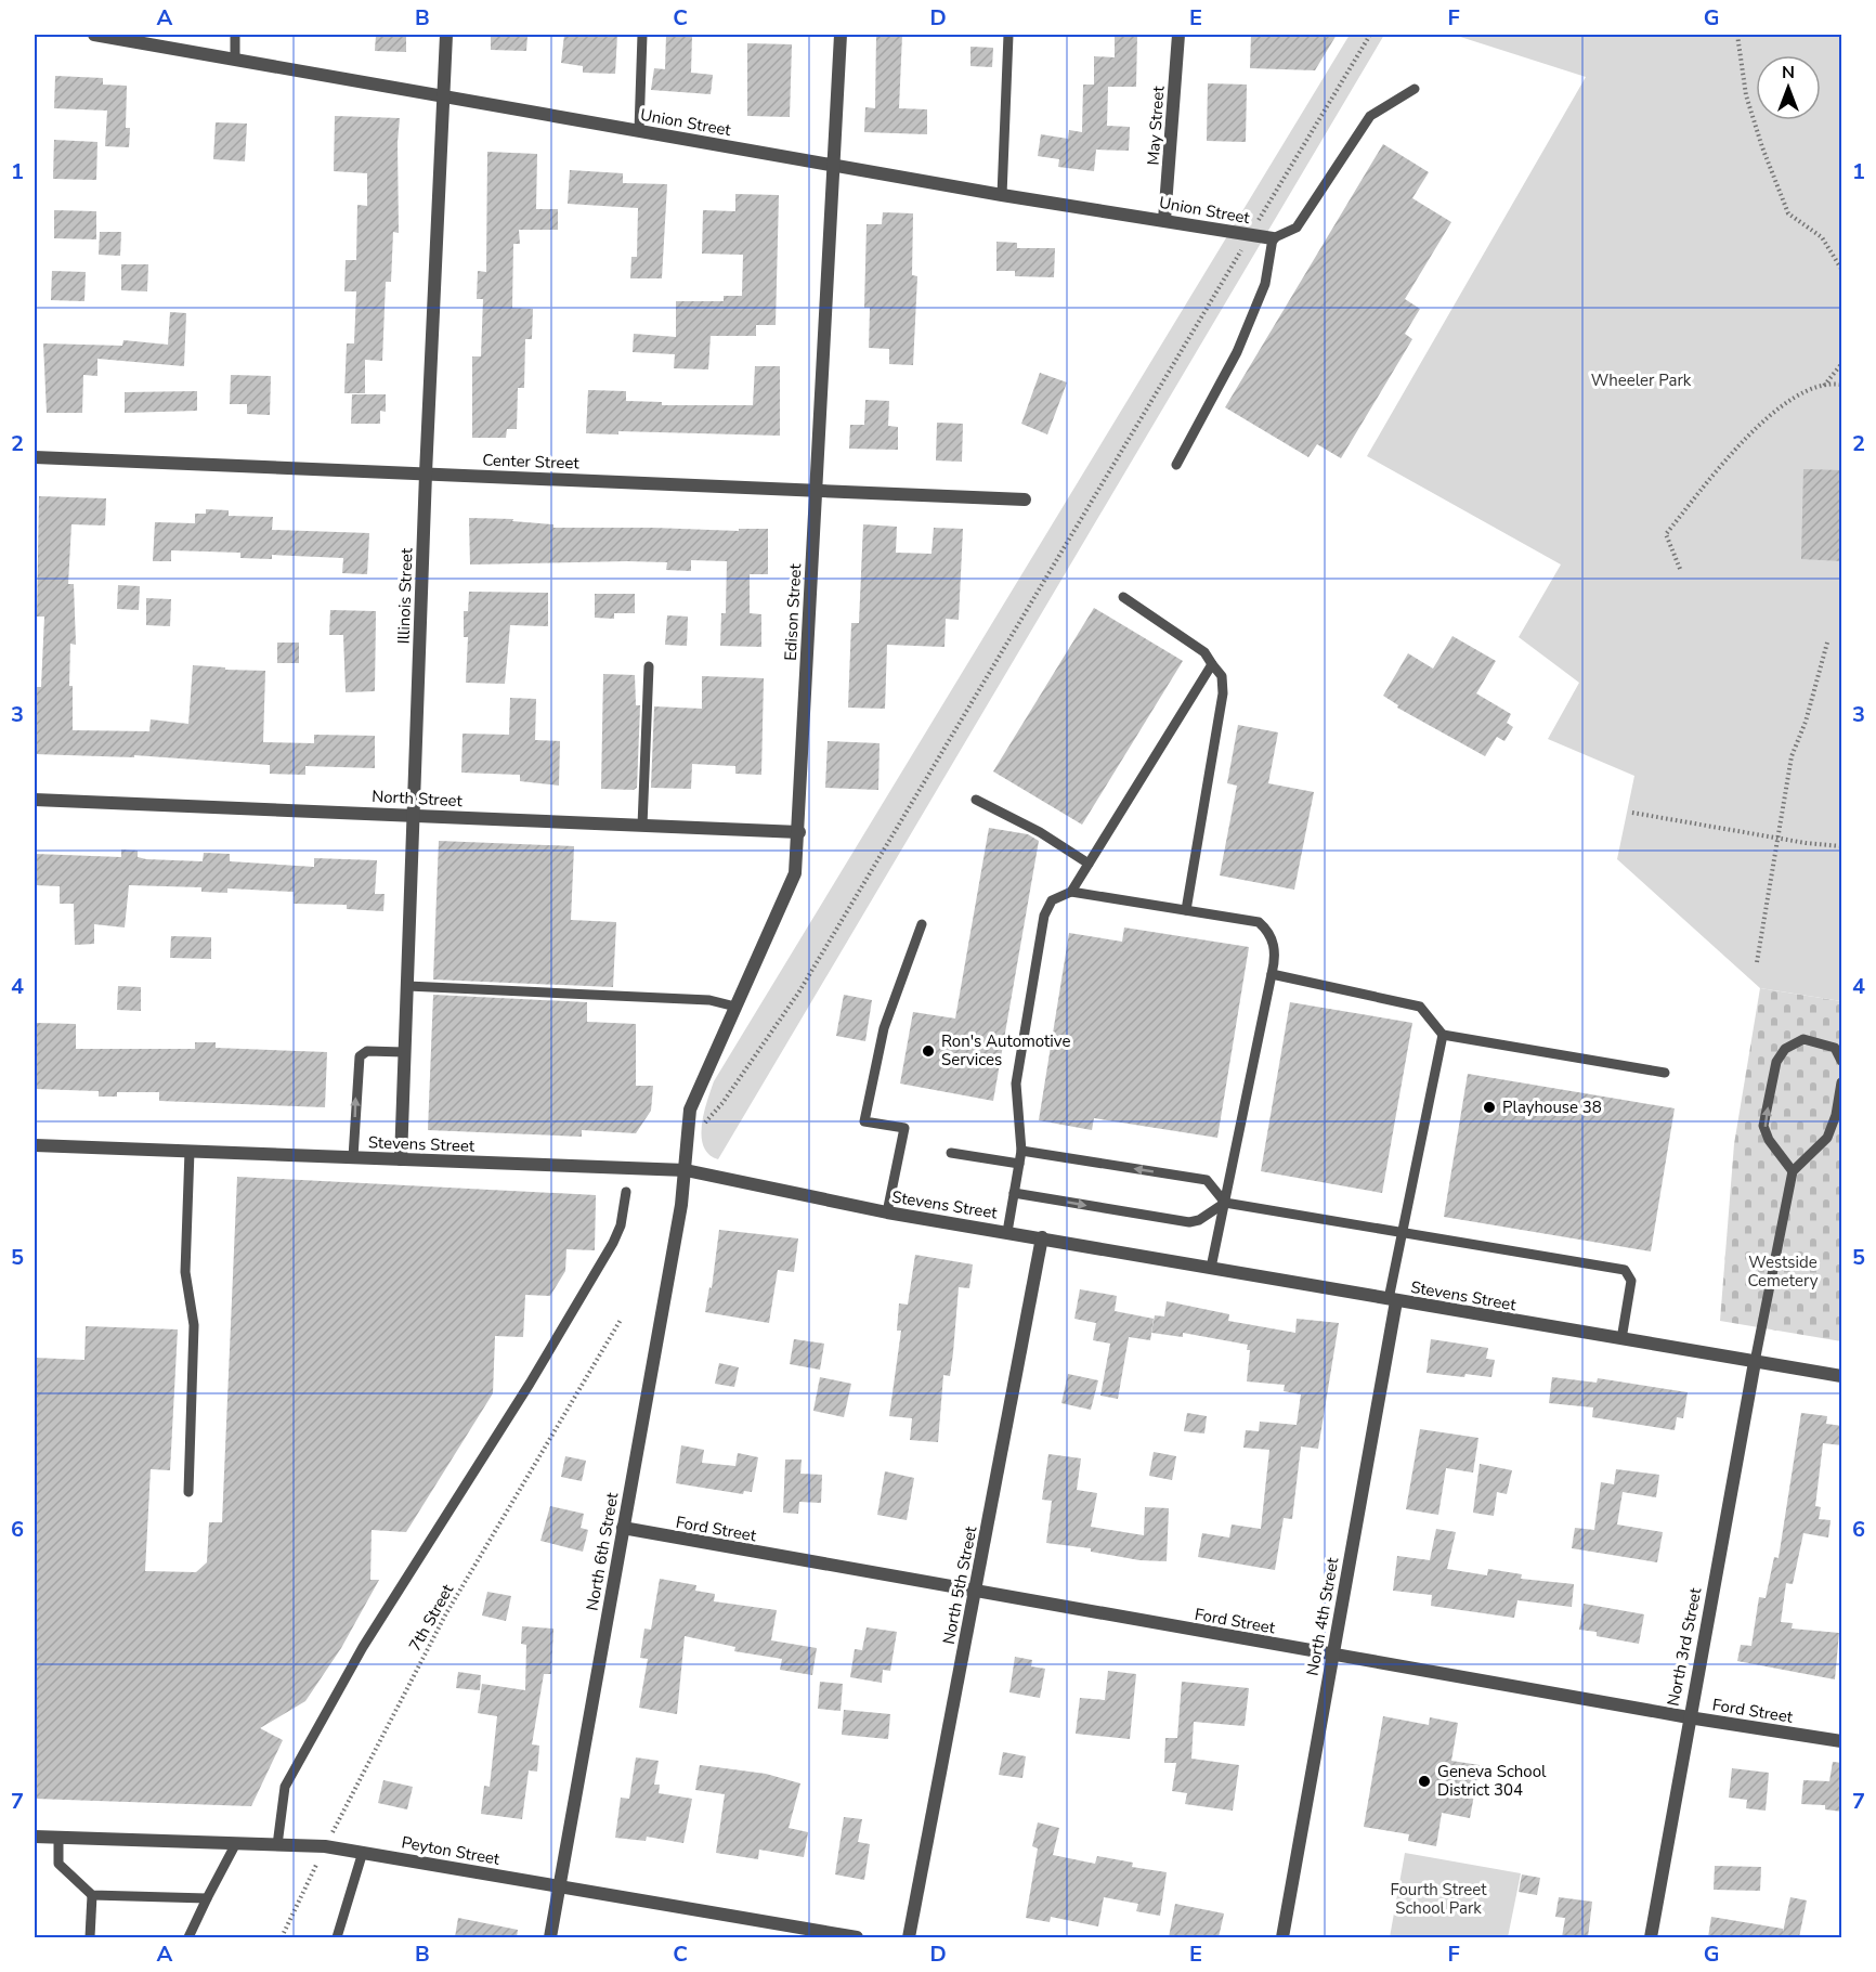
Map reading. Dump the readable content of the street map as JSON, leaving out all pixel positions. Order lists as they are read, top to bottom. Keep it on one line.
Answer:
{"streets":{"street":["Union Street","May Street","Center Street","Illinois Street","Edison Street","North Street","Stevens Street","Ford Street","North 6th Street","North 5th Street","North 4th Street","North 3rd Street","Peyton Street"],"path":["7th Street"]},"crossings":[["Union Street","May Street"],["Union Street","Illinois Street"],["Union Street","Edison Street"],["Center Street","Illinois Street"],["Center Street","Edison Street"],["Illinois Street","North Street"],["Illinois Street","Stevens Street"],["Edison Street","North Street"],["Edison Street","Stevens Street"],["Edison Street","North 6th Street"],["Stevens Street","North 6th Street"],["Stevens Street","North 5th Street"],["Stevens Street","North 4th Street"],["Stevens Street","North 3rd Street"],["Ford Street","North 6th Street"],["Ford Street","North 5th Street"],["Ford Street","North 4th Street"],["Ford Street","North 3rd Street"],["North 6th Street","Peyton Street"],["7th Street","Peyton Street"]],"parks":["Wheeler Park","Westside Cemetery","Fourth Street School Park"],"places":["Ron's Automotive Services","Playhouse 38","Geneva School District 304"],"north":"top","grid":{"columns":["A","B","C","D","E","F","G"],"rows":["1","2","3","4","5","6","7"]}}
